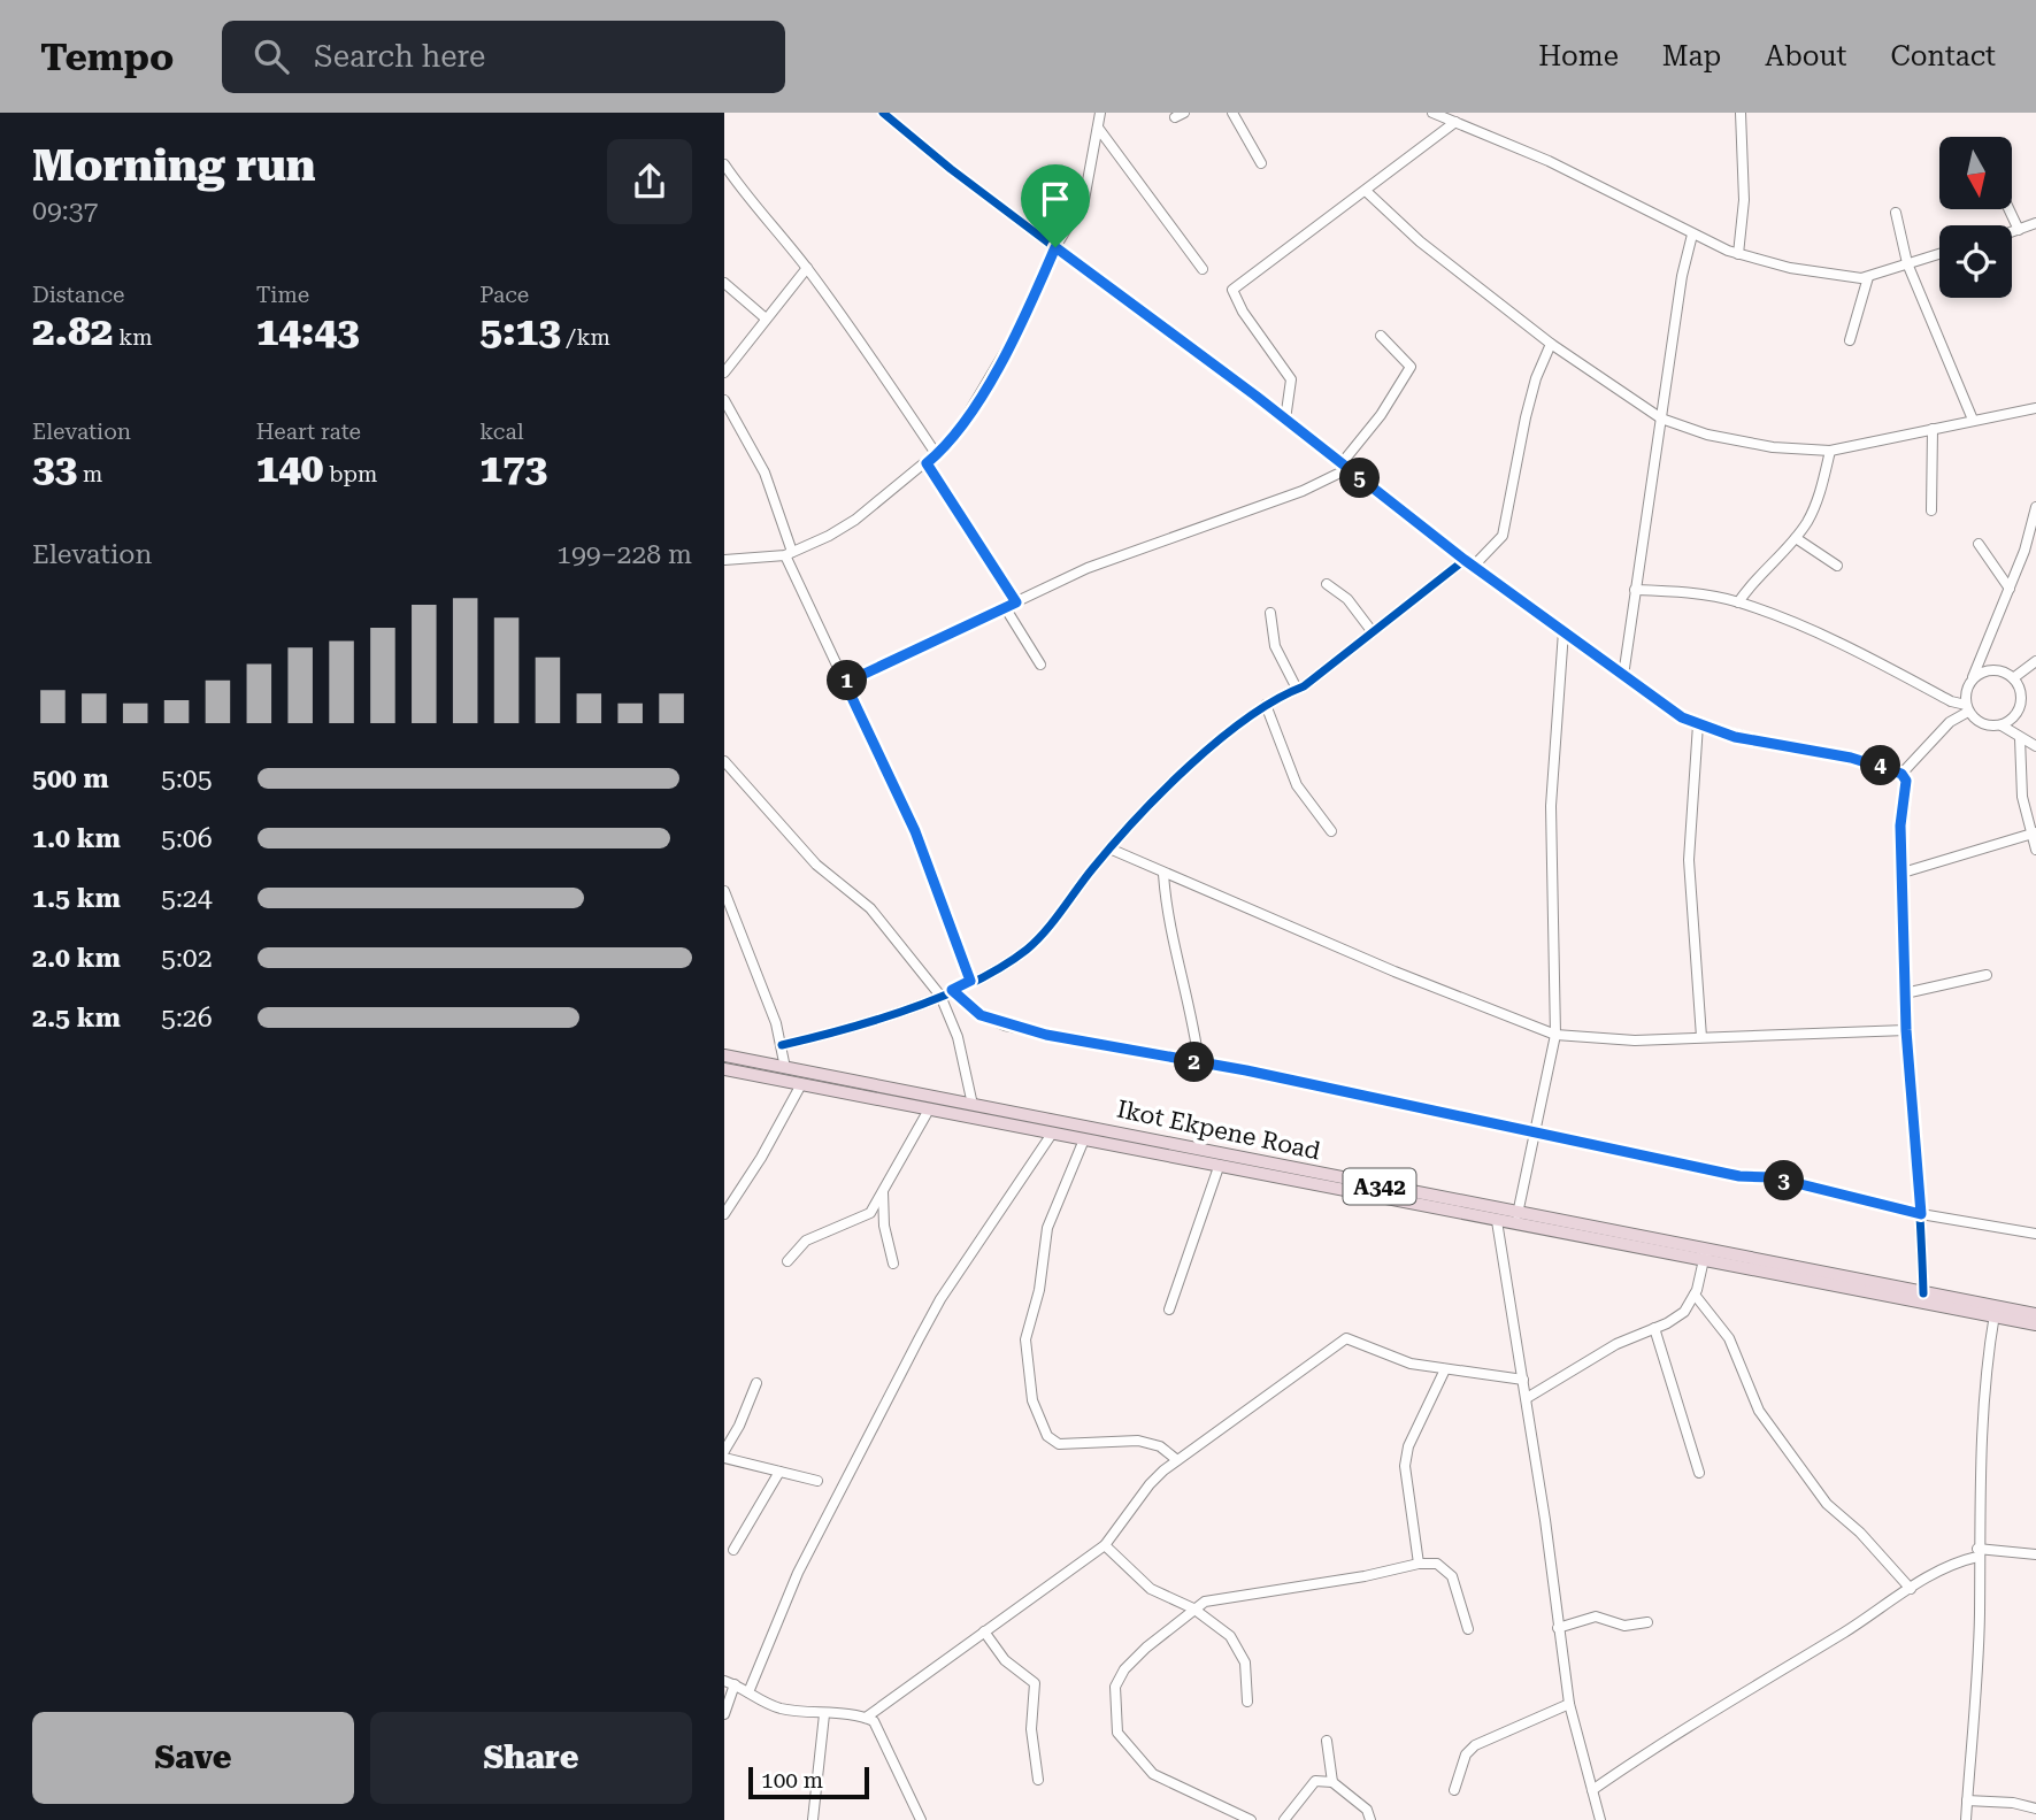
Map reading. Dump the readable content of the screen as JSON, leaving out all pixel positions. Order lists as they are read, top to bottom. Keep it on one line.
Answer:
{"streets":{"highway":["Ikot Ekpene Road","A342"]},"scale_bar":"100 m","north":"bottom","page":{"header":"Tempo","search":"Search here","nav":["Home","Map","About","Contact"],"heading":["Morning run","09:37"],"stats":[["Distance","2.82 km"],["Time","14:43"],["Pace","5:13 /km"],["Elevation","33 m"],["Heart rate","140 bpm"],["kcal","173"]],"pins":["5","1","4","2","3"],"chart":["Elevation","199–228 m"],"list":[{"name":"500 m","note":"5:05"},{"name":"1.0 km","note":"5:06"},{"name":"1.5 km","note":"5:24"},{"name":"2.0 km","note":"5:02"},{"name":"2.5 km","note":"5:26"}],"buttons":["Save","Share"],"scale":"100 m"}}
